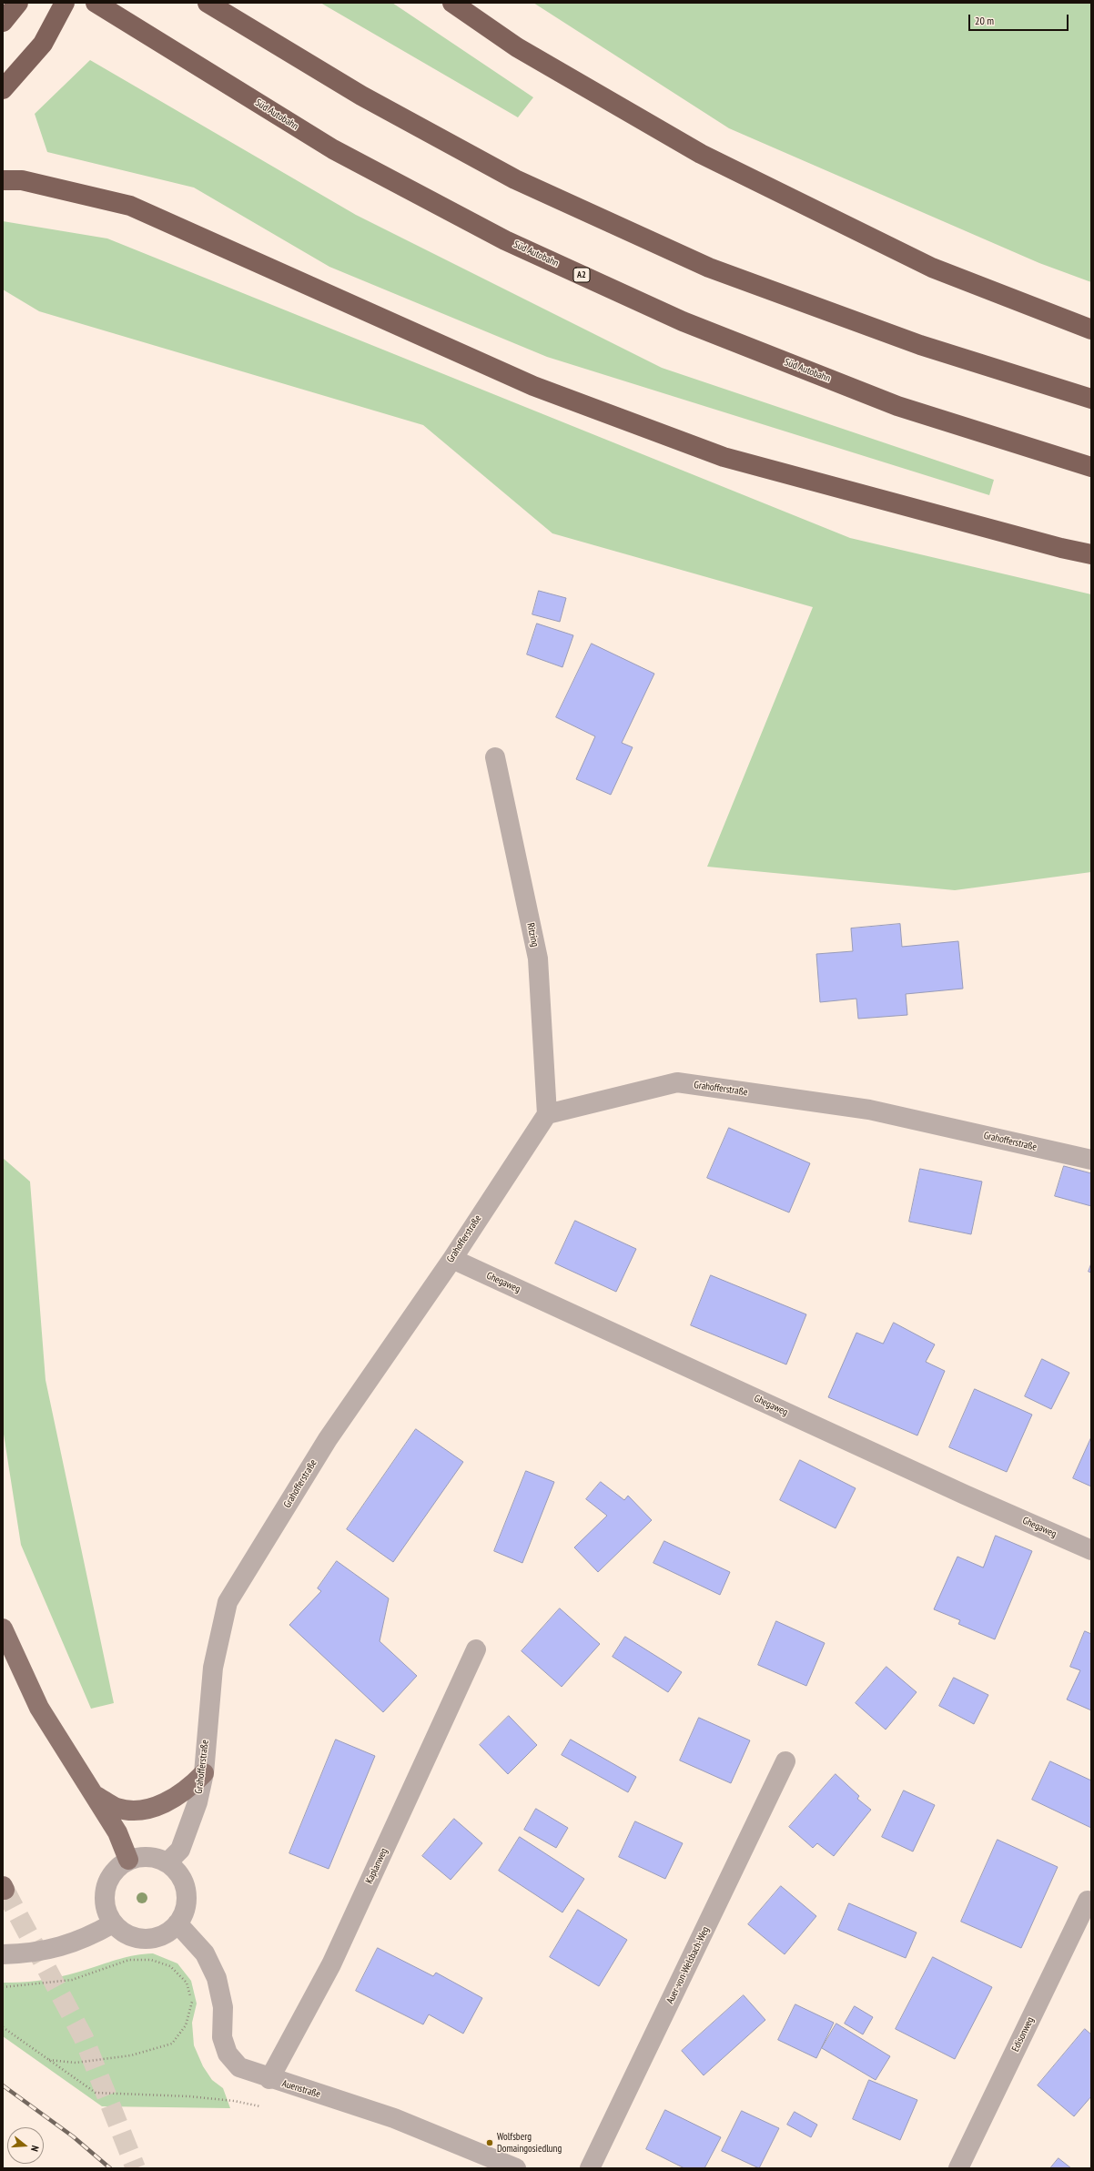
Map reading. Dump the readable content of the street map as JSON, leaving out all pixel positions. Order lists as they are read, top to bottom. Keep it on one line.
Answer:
{"streets":{"highway":["Süd Autobahn","A2"],"street":["Ritzing","Grahofferstraße","Ghegaweg","Kaplanweg","Auer-von-Welsbach-Weg","Edisonweg","Auenstraße"]},"crossings":[["Ritzing","Grahofferstraße"],["Grahofferstraße","Ghegaweg"],["Grahofferstraße","Auenstraße"],["Kaplanweg","Auenstraße"]],"places":["Wolfsberg Domaingosiedlung"],"scale_bar":"20 m","north":"right"}
